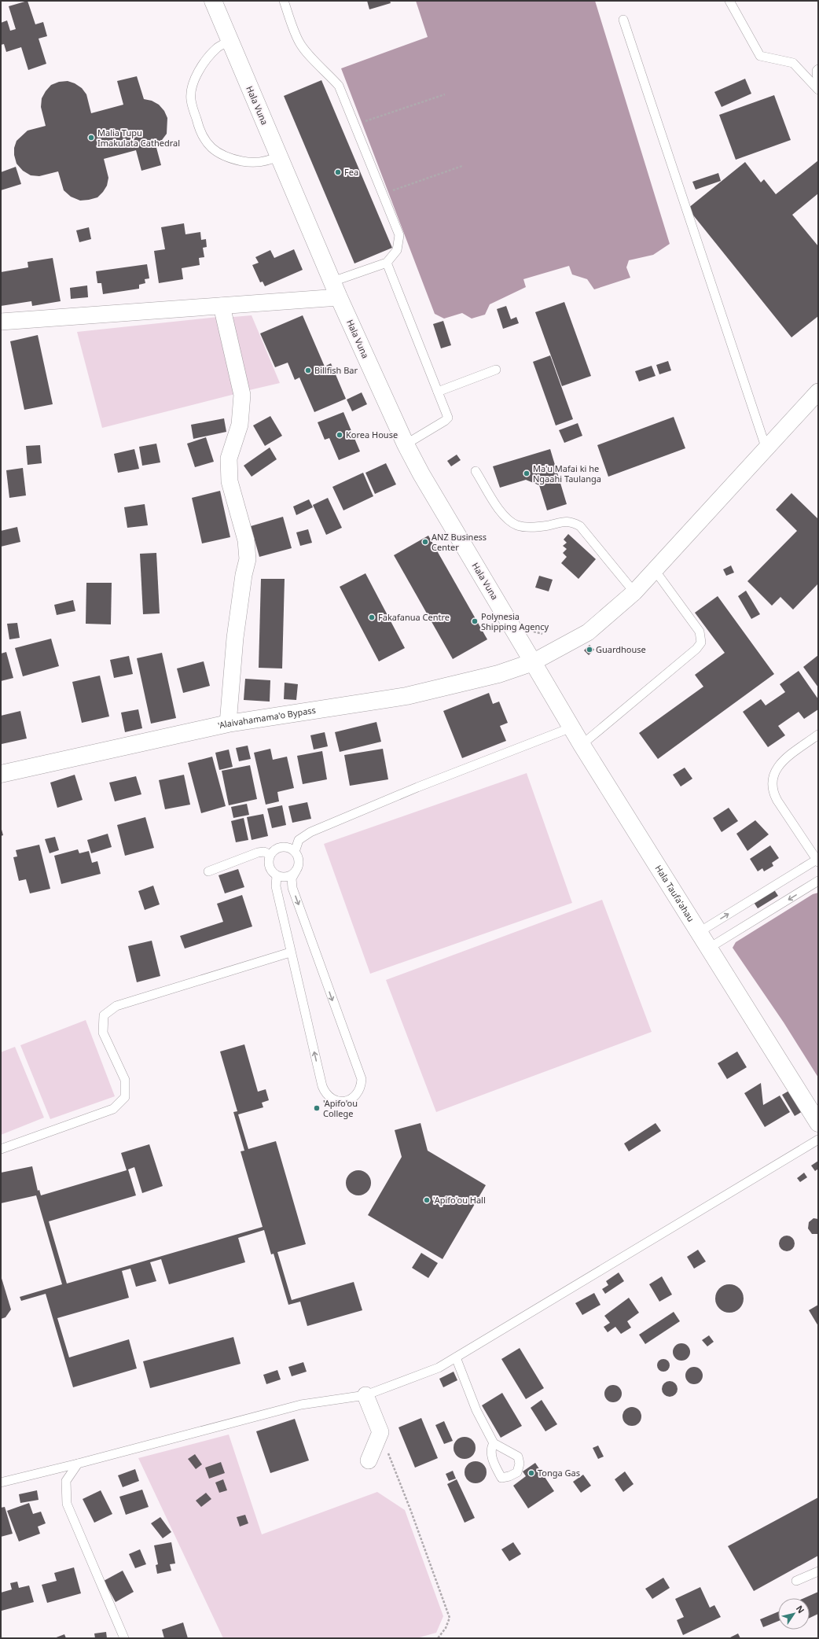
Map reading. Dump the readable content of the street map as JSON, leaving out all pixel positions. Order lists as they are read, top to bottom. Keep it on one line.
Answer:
{"streets":{"main road":["Hala Vuna","'Alaivahamama'o Bypass","Hala Taufa'ahau"]},"crossings":[["Hala Vuna","'Alaivahamama'o Bypass"],["Hala Vuna","Hala Taufa'ahau"],["'Alaivahamama'o Bypass","Hala Taufa'ahau"]],"places":["Malia Tupu Imakulata Cathedral","Fea","Billfish Bar","Korea House","Ma'u Mafai ki he Ngaahi Taulanga","ANZ Business Center","Fakafanua Centre","Polynesia Shipping Agency","Guardhouse","'Apifo'ou College","'Apifo'ou Hall","Tonga Gas"],"north":"top right"}
